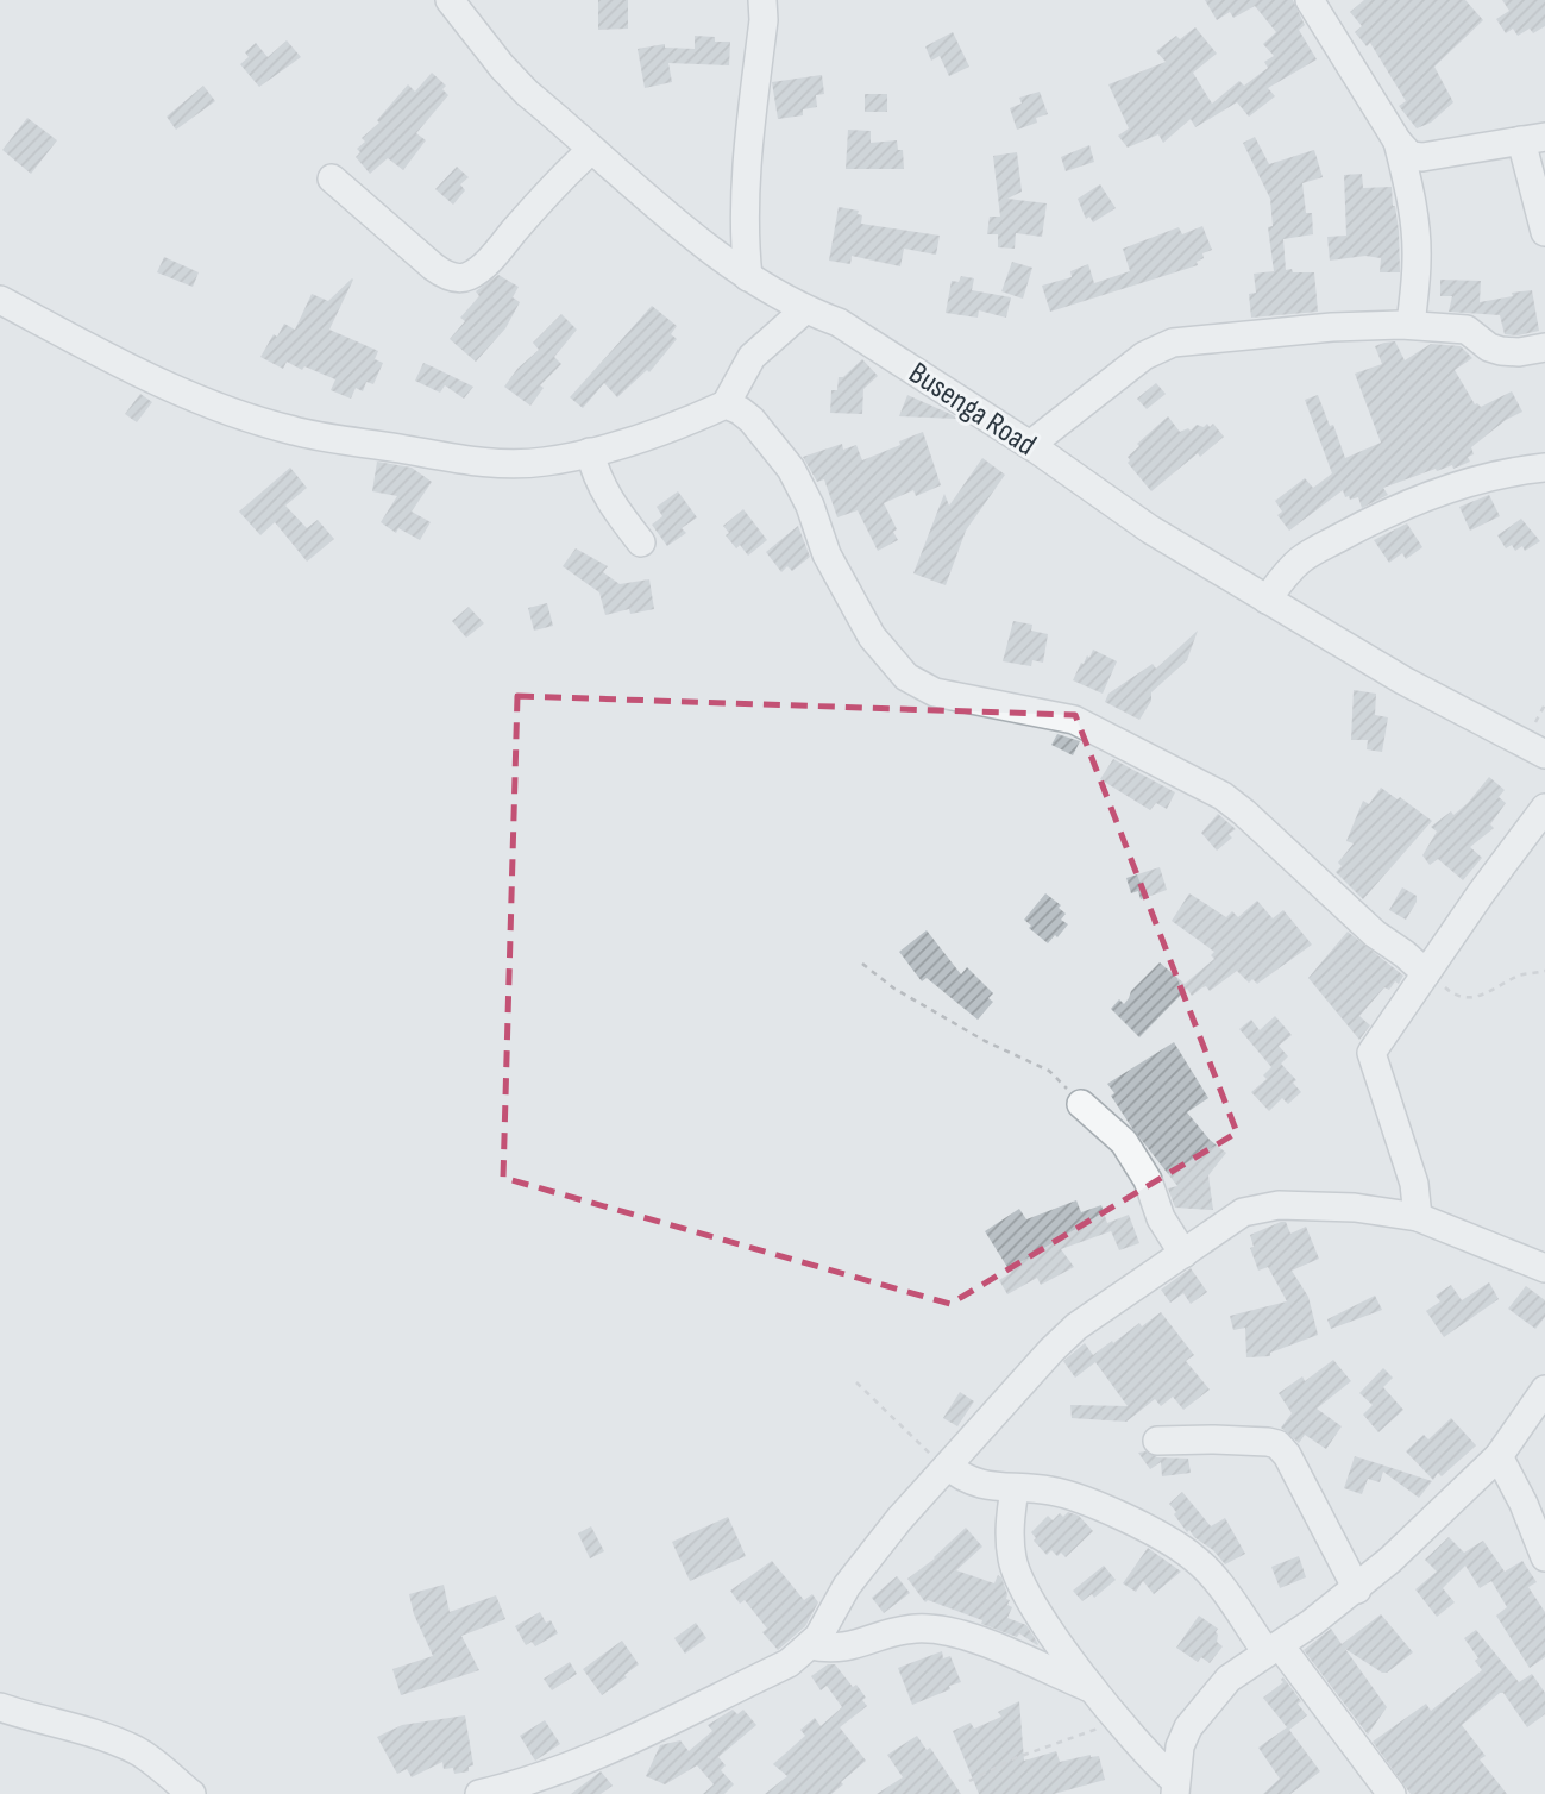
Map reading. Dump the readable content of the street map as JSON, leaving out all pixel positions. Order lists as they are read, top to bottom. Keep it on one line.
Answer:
{"streets":{"street":["Busenga Road"]}}
